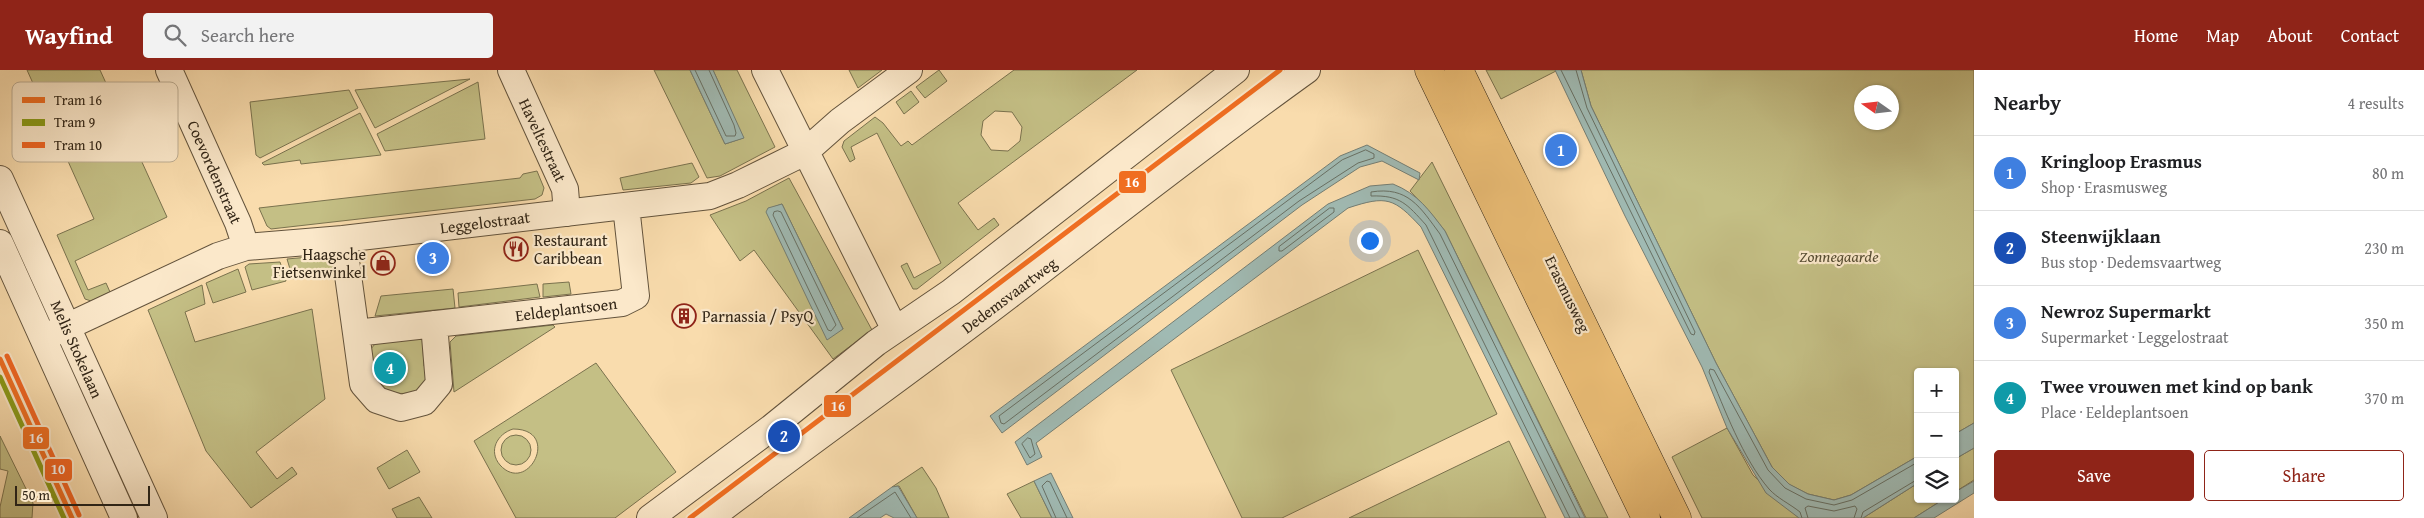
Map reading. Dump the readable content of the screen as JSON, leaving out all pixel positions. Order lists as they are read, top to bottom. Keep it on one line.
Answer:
{"streets":{"main road":["Erasmusweg"],"street":["Haveltestraat","Coevordenstraat","Leggelostraat","Dedemsvaartweg","Eeldeplantsoen","Melis Stokelaan"]},"crossings":[["Haveltestraat","Leggelostraat"],["Coevordenstraat","Leggelostraat"],["Leggelostraat","Eeldeplantsoen"],["Leggelostraat","Melis Stokelaan"]],"parks":["Zonnegaarde"],"places":{"restaurant":["Restaurant Caribbean"],"shop":["Haagsche Fietsenwinkel"],"building":["Parnassia / PsyQ"]},"lines":["tram line 16","tram line 10","tram line 9"],"legend":["Tram 16","Tram 9","Tram 10"],"scale_bar":"50 m","north":"left","page":{"header":"Wayfind","search":"Search here","nav":["Home","Map","About","Contact"],"heading":["Nearby","4 results"],"pins":["1","3","4","2"],"list":[{"mark":"1","name":"Kringloop Erasmus","note":"Shop · Erasmusweg","value":"80 m"},{"mark":"2","name":"Steenwijklaan","note":"Bus stop · Dedemsvaartweg","value":"230 m"},{"mark":"3","name":"Newroz Supermarkt","note":"Supermarket · Leggelostraat","value":"350 m"},{"mark":"4","name":"Twee vrouwen met kind op bank","note":"Place · Eeldeplantsoen","value":"370 m"}],"map_buttons":["+","−"],"buttons":["Save","Share"],"scale":"50 m"}}
